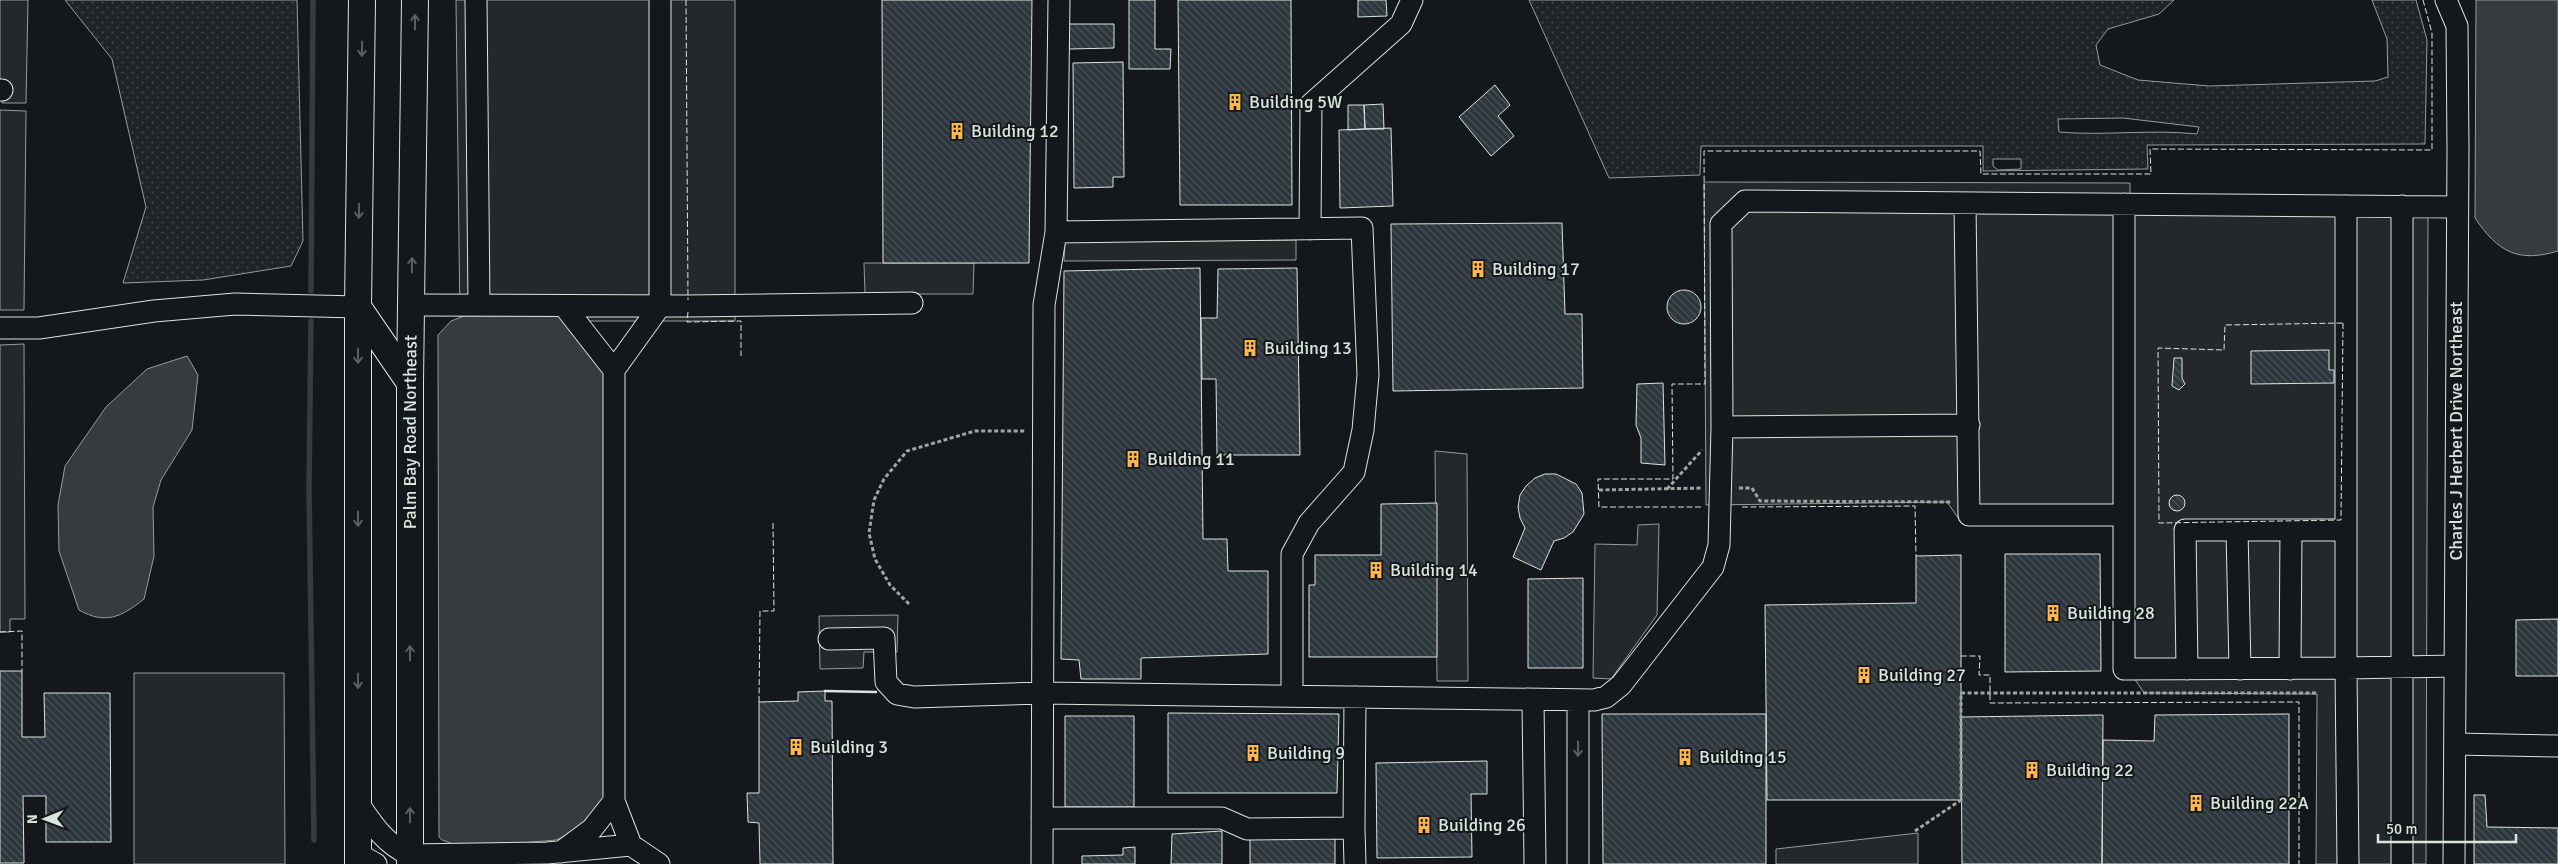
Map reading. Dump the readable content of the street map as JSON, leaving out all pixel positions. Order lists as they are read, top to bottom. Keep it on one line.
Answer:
{"streets":{"main road":["Palm Bay Road Northeast"],"street":["Charles J Herbert Drive Northeast"]},"places":{"building":["Building 5W","Building 12","Building 17","Building 13","Building 11","Building 14","Building 28","Building 27","Building 3","Building 9","Building 15","Building 22","Building 22A","Building 26"]},"scale_bar":"50 m","north":"left"}
